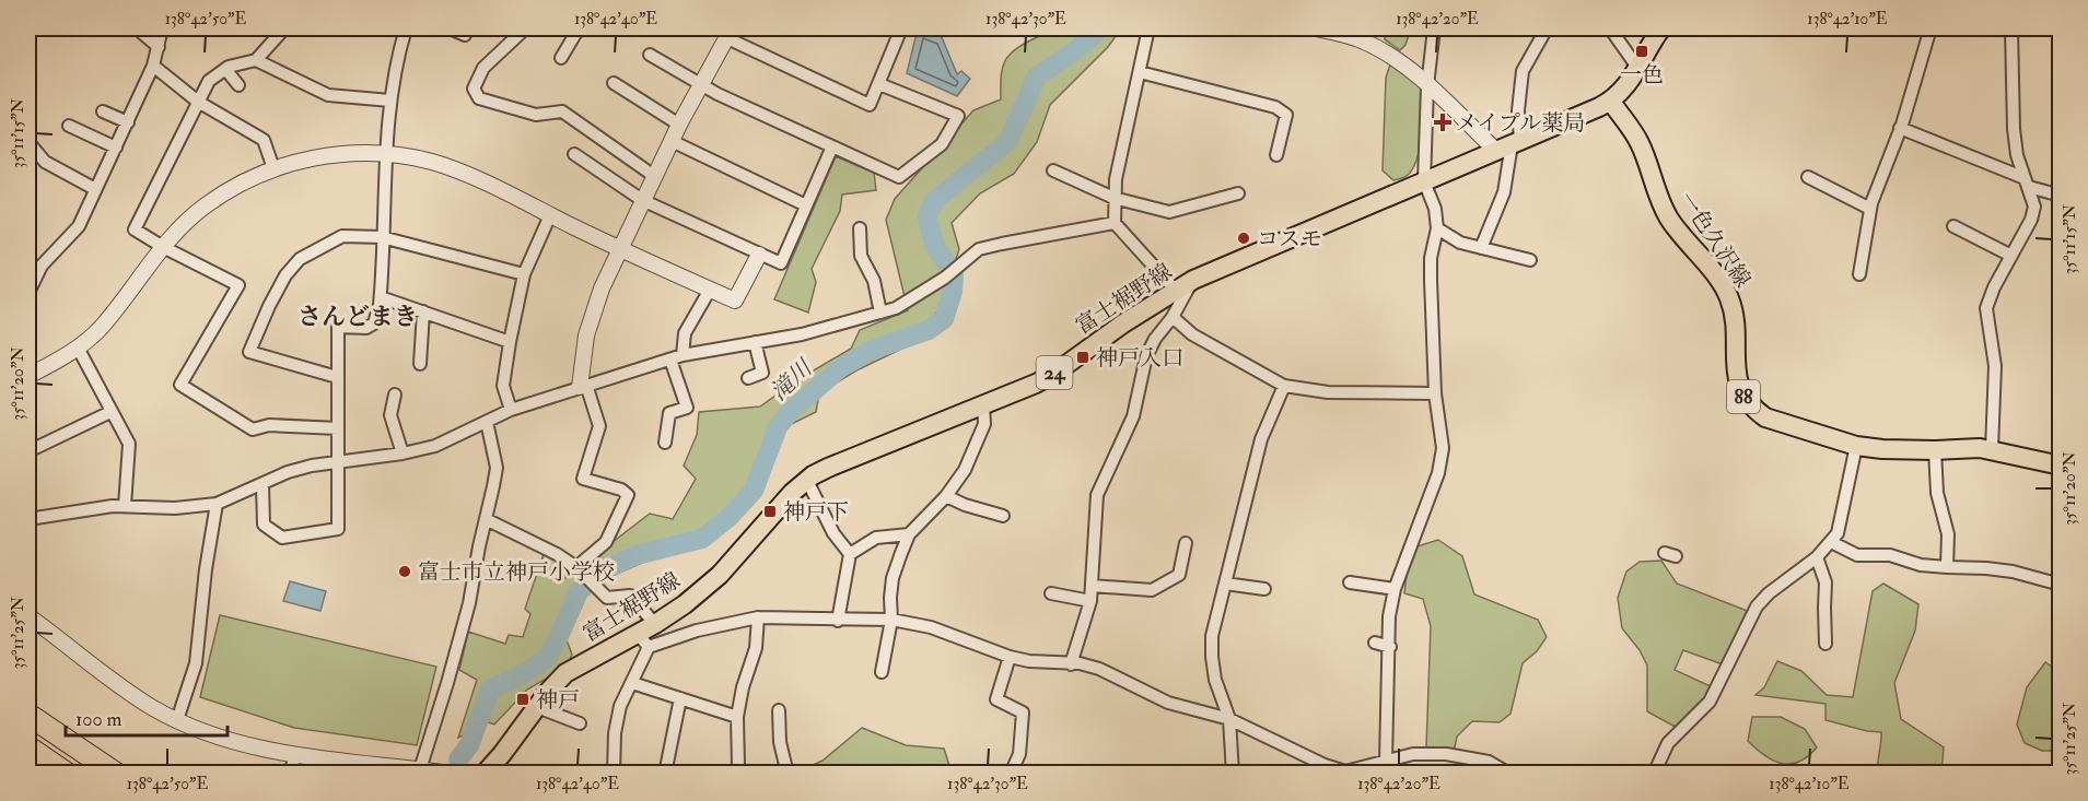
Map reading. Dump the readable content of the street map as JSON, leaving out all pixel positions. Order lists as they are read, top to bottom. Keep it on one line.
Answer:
{"streets":{"main road":["一色久沢線","富士裾野線","24","88"]},"crossings":[["一色久沢線","富士裾野線"]],"districts":["さんどまき"],"water":["滝川"],"places":{"transit":["一色","神戸入口","神戸下","神戸"],"health":["メイプル薬局"],"other":["コスモ","富士市立神戸小学校"]},"scale_bar":"100 m","coordinates":["138°42'50\"E","138°42'40\"E","138°42'30\"E","138°42'20\"E","138°42'10\"E","35°11'15\"N","35°11'20\"N","35°11'25\"N"]}
